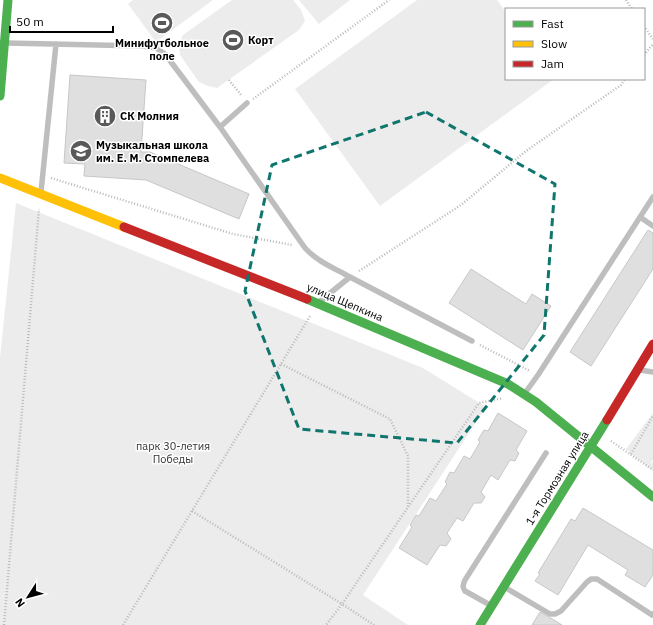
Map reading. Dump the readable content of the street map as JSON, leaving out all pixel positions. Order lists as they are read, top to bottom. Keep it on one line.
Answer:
{"streets":{"street":["улица Щепкина","1-я Тормозная улица"]},"crossings":[["улица Щепкина","1-я Тормозная улица"]],"parks":["парк 30-летия Победы"],"places":{"sports":["Минифутбольное поле","Корт"],"building":["СК Молния"],"school or university":["Музыкальная школа им. Е. М. Стомпелева"]},"legend":["Fast","Slow","Jam"],"scale_bar":"50 m","north":"bottom left"}
